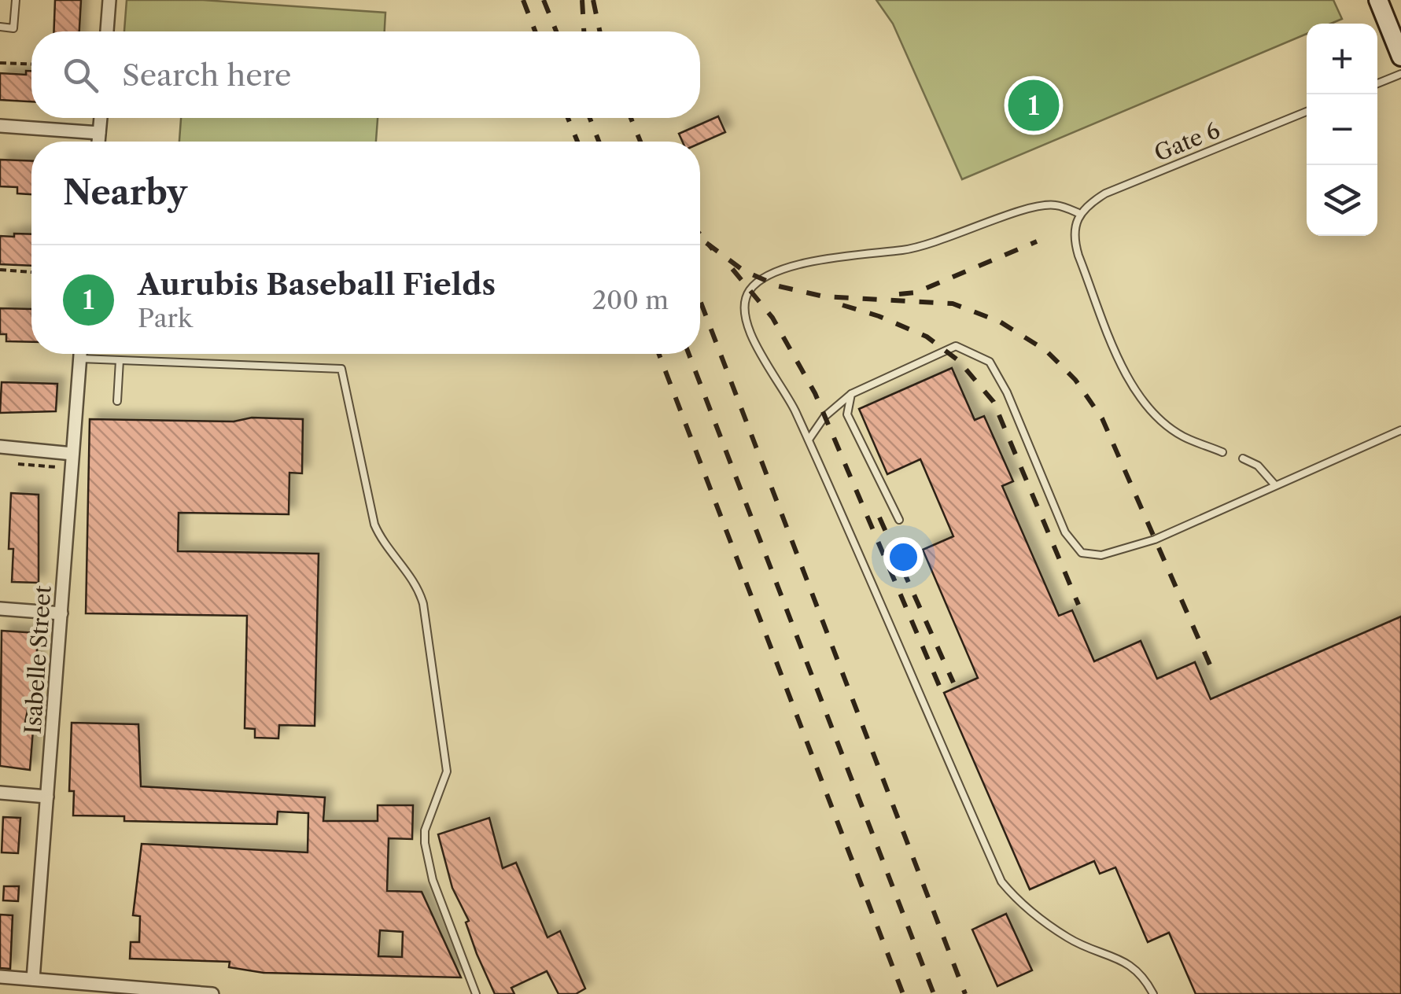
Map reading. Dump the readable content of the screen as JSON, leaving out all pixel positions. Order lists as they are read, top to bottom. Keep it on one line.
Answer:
{"streets":{"street":["Isabelle Street"],"lane":["Gate 6"]},"page":{"map_buttons":["+","−"],"search":"Search here","pins":"1","heading":"Nearby","list":[{"mark":"1","name":"Aurubis Baseball Fields","note":"Park","value":"200 m"}]}}
